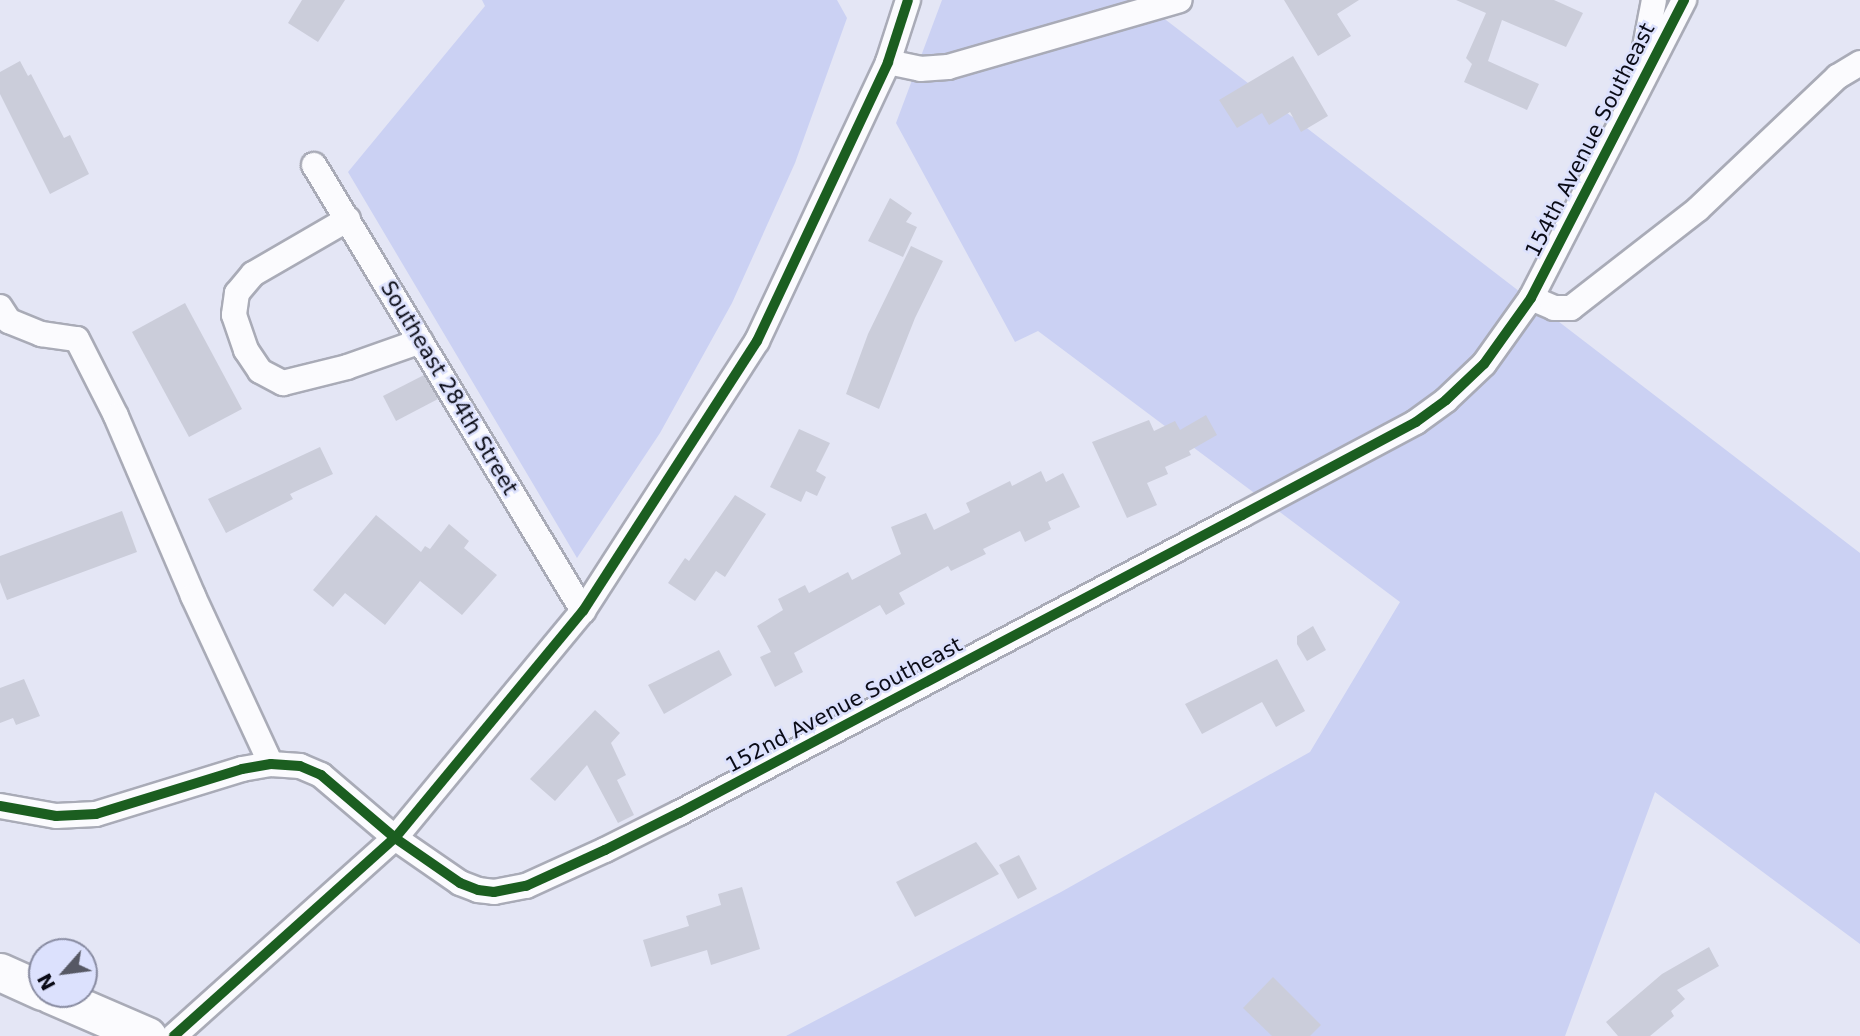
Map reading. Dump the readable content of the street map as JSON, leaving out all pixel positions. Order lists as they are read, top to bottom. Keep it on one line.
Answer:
{"streets":{"street":["154th Avenue Southeast","Southeast 284th Street","152nd Avenue Southeast"]},"crossings":[["154th Avenue Southeast","152nd Avenue Southeast"]],"north":"bottom left"}
